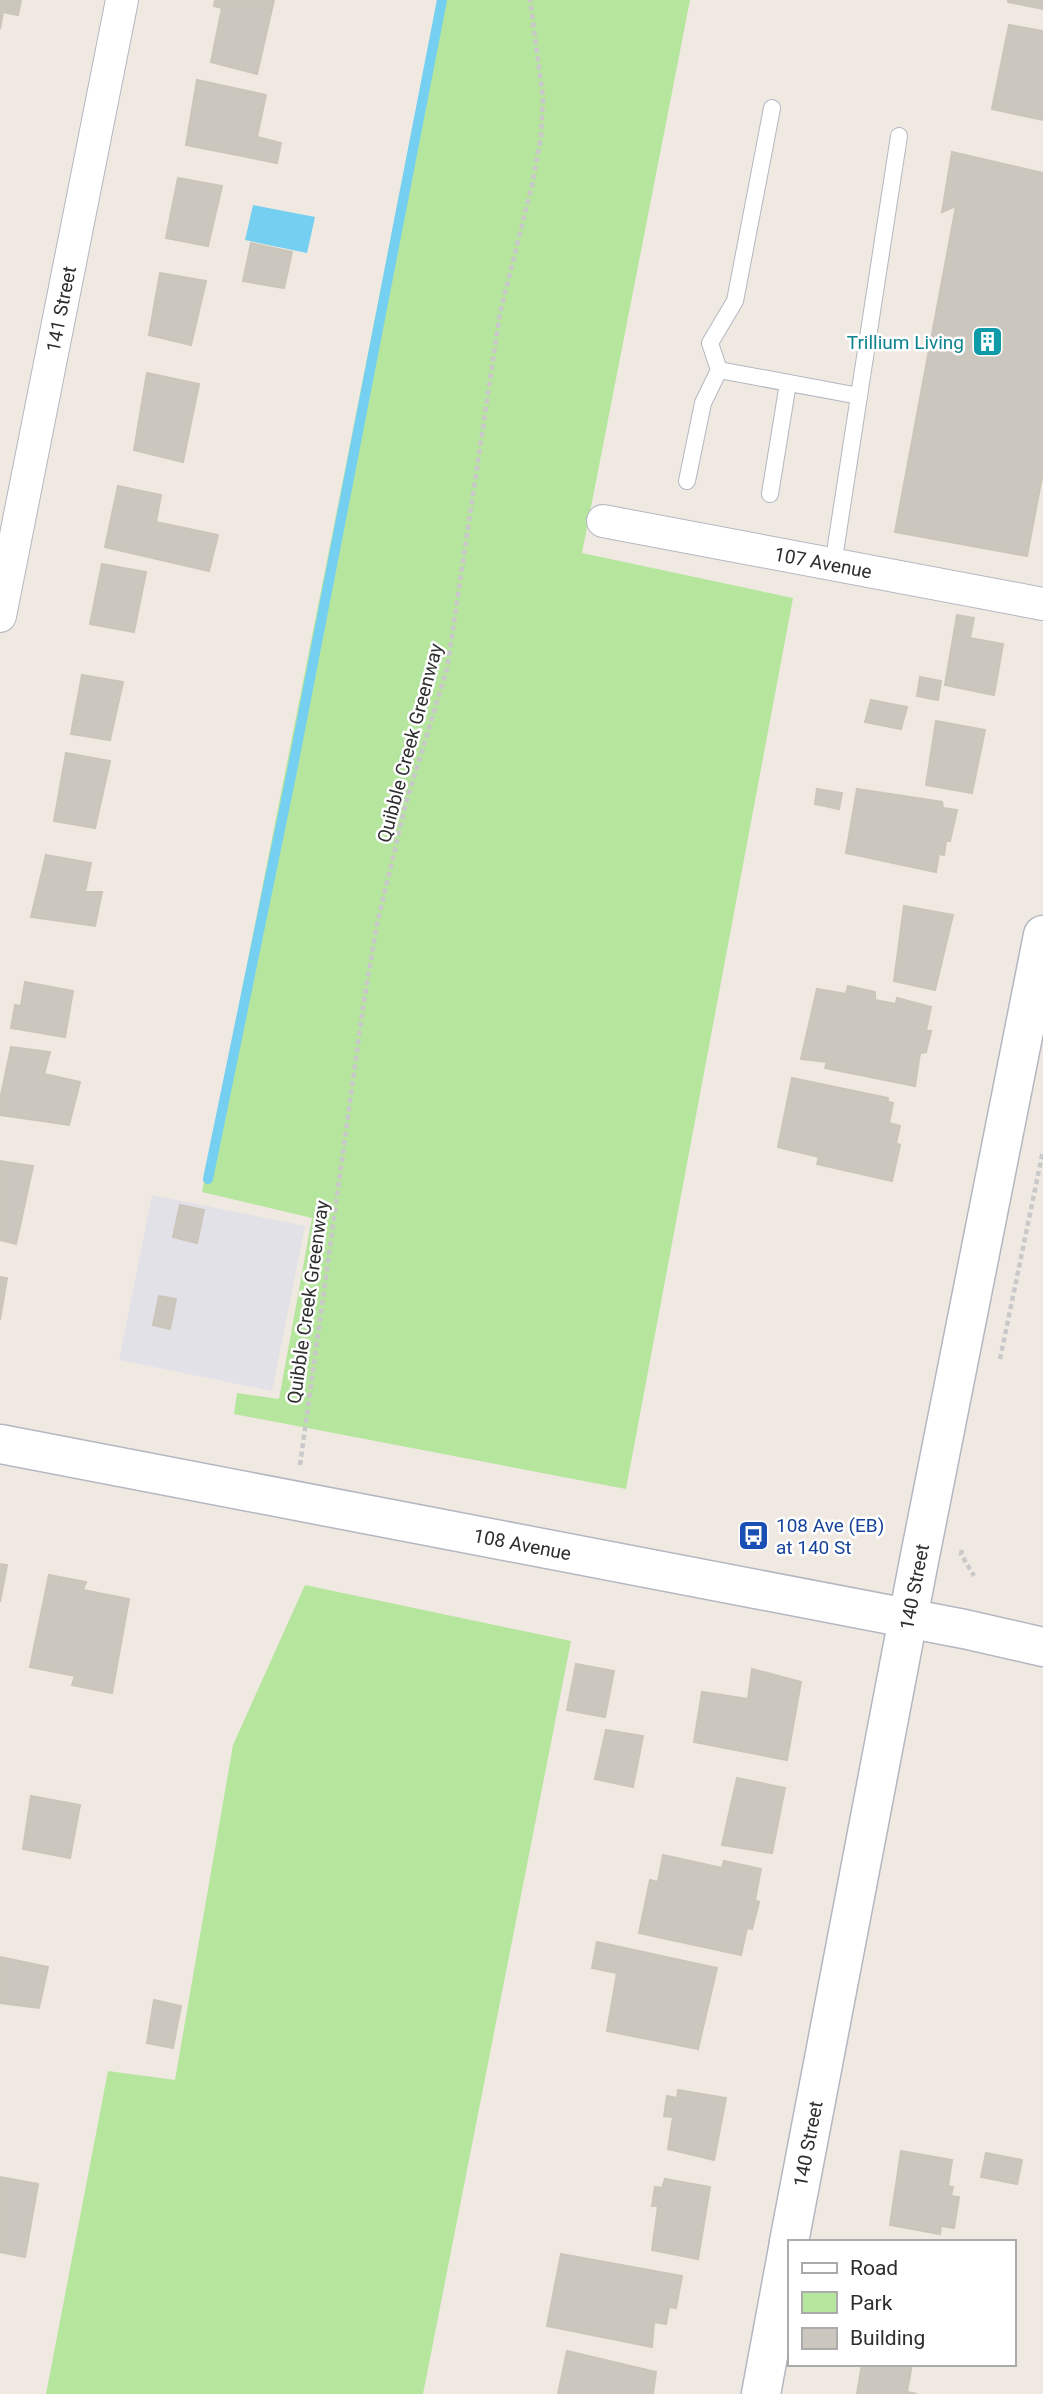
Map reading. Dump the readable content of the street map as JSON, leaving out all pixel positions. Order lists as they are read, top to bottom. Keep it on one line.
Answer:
{"streets":{"main road":["108 Avenue","140 Street"],"street":["141 Street","107 Avenue"],"path":["Quibble Creek Greenway"]},"crossings":[["108 Avenue","140 Street"]],"places":{"building":["Trillium Living"],"bus stop":["108 Ave (EB) at 140 St"]},"legend":["Road","Park","Building"]}
